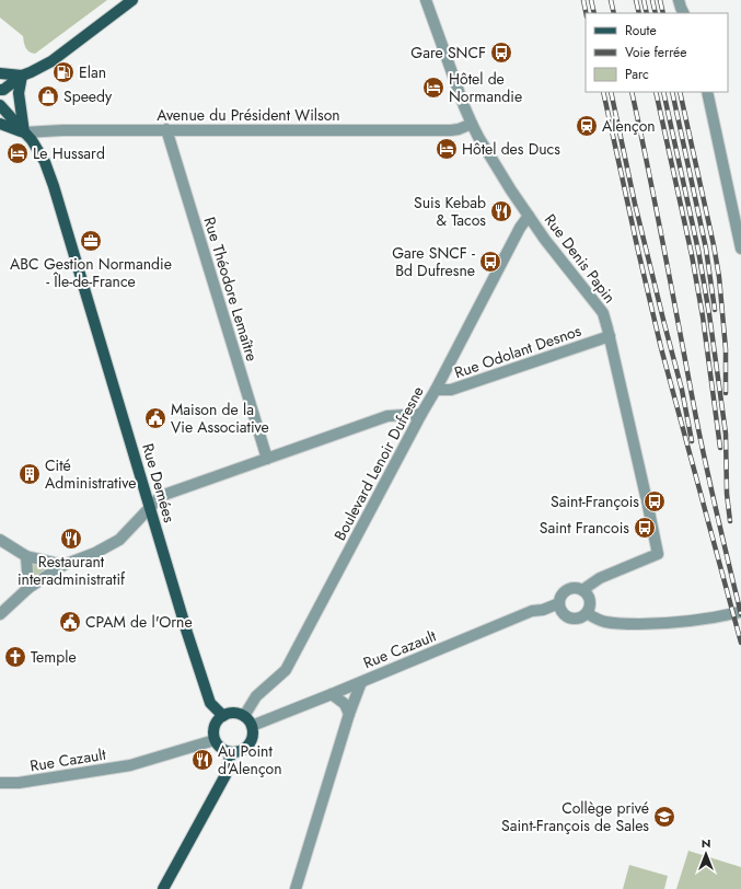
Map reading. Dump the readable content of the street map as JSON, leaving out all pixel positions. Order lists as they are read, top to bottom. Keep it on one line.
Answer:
{"streets":{"main road":["Rue Demées"],"street":["Avenue du Président Wilson","Rue Denis Papin","Rue Théodore Lemaître","Rue Odolant Desnos","Boulevard Lenoir Dufresne","Rue Cazault"]},"crossings":[["Avenue du Président Wilson","Rue Denis Papin"],["Avenue du Président Wilson","Rue Théodore Lemaître"],["Avenue du Président Wilson","Rue Demées"],["Rue Denis Papin","Rue Odolant Desnos"],["Rue Denis Papin","Boulevard Lenoir Dufresne"],["Rue Denis Papin","Rue Cazault"],["Rue Odolant Desnos","Boulevard Lenoir Dufresne"],["Boulevard Lenoir Dufresne","Rue Demées"],["Boulevard Lenoir Dufresne","Rue Cazault"],["Rue Demées","Rue Cazault"]],"places":{"bus stop":["Gare SNCF","Gare SNCF - Bd Dufresne","Saint-François","Saint Francois"],"fuel station":["Elan"],"hotel":["Hôtel de Normandie","Hôtel des Ducs","Le Hussard"],"shop":["Speedy"],"station":["Alençon"],"restaurant":["Suis Kebab & Tacos","Restaurant interadministratif","Au Point d'Alençon"],"office":["ABC Gestion Normandie - Île-de-France"],"public building":["Maison de la Vie Associative","CPAM de l'Orne"],"building":["Cité Administrative"],"church":["Temple"],"school or university":["Collège privé Saint-François de Sales"]},"legend":["Route","Voie ferrée","Parc"],"north":"top"}
